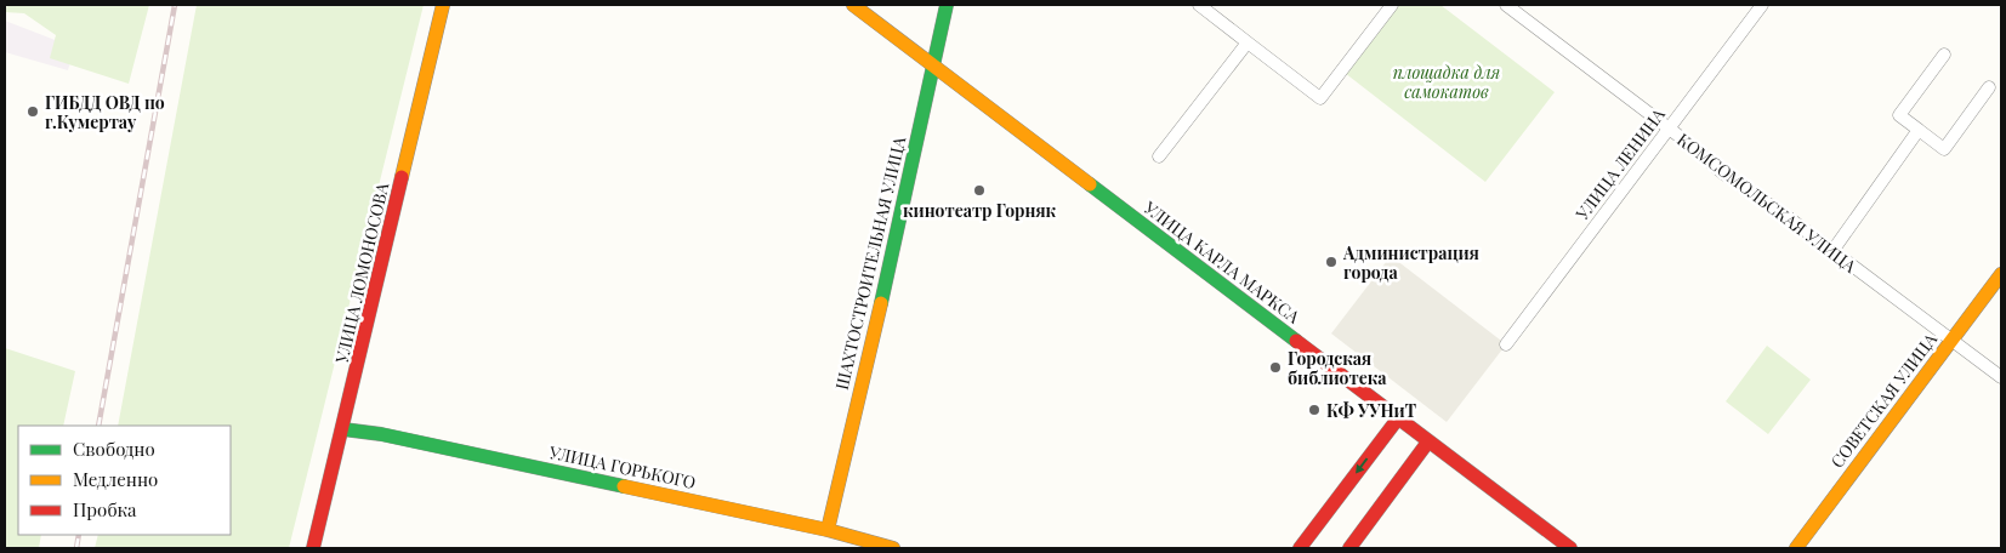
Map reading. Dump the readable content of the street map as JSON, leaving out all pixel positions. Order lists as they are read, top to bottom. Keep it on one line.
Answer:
{"streets":{"main road":["УЛИЦА КАРЛА МАРКСА","ШАХТОСТРОИТЕЛЬНАЯ УЛИЦА","УЛИЦА ЛОМОНОСОВА","СОВЕТСКАЯ УЛИЦА","УЛИЦА ГОРЬКОГО"],"street":["УЛИЦА ЛЕНИНА","КОМСОМОЛЬСКАЯ УЛИЦА"]},"crossings":[["УЛИЦА ЛЕНИНА","КОМСОМОЛЬСКАЯ УЛИЦА"],["КОМСОМОЛЬСКАЯ УЛИЦА","СОВЕТСКАЯ УЛИЦА"],["УЛИЦА КАРЛА МАРКСА","ШАХТОСТРОИТЕЛЬНАЯ УЛИЦА"],["ШАХТОСТРОИТЕЛЬНАЯ УЛИЦА","УЛИЦА ГОРЬКОГО"],["УЛИЦА ЛОМОНОСОВА","УЛИЦА ГОРЬКОГО"]],"parks":["площадка для самокатов"],"places":["ГИБДД ОВД по г.Кумертау","кинотеатр Горняк","Администрация города","Городская библиотека","КФ УУНиТ"],"legend":["Свободно","Медленно","Пробка"]}
